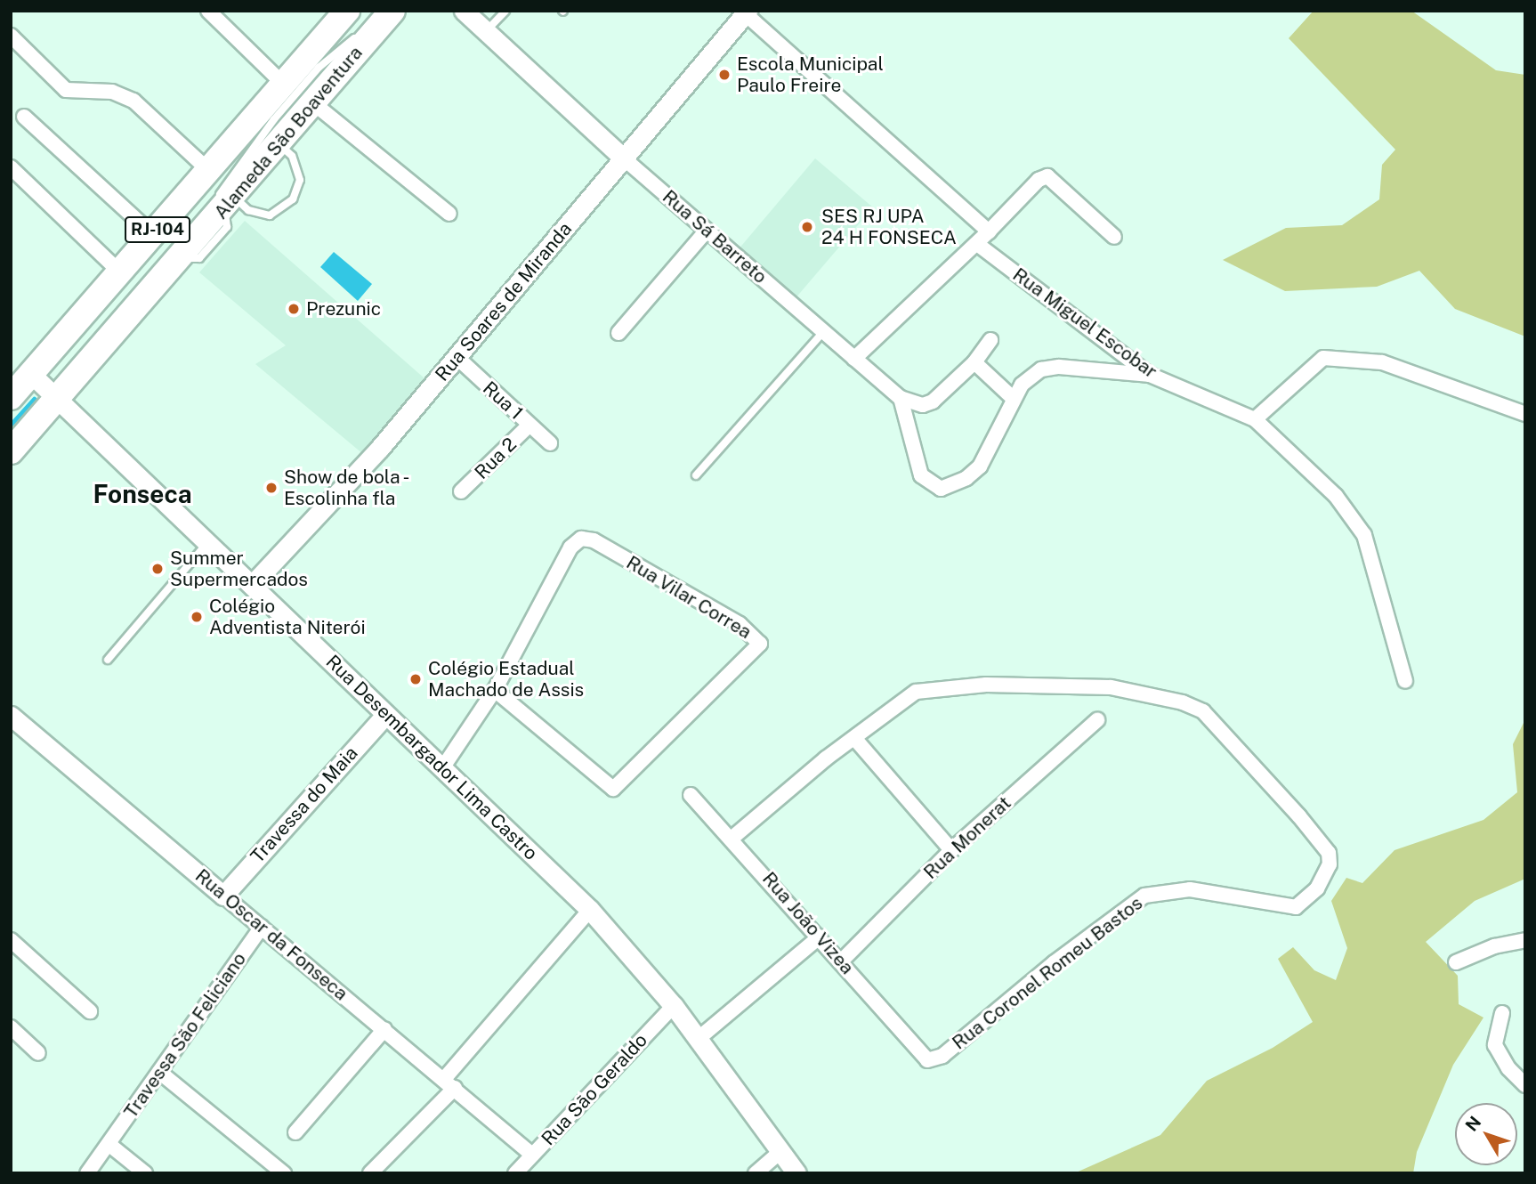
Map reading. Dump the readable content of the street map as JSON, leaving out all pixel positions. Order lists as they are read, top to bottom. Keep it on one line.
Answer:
{"streets":{"highway":["Alameda São Boaventura","RJ-104"],"street":["Rua Sá Barreto","Rua Soares de Miranda","Rua Miguel Escobar","Rua 1","Rua 2","Rua Vilar Correa","Rua Desembargador Lima Castro","Travessa do Maia","Rua Monerat","Rua João Vizea","Rua Oscar da Fonseca","Rua Coronel Romeu Bastos","Travessa São Feliciano","Rua São Geraldo"]},"crossings":[["Alameda São Boaventura","Rua Desembargador Lima Castro"],["Rua Sá Barreto","Rua Soares de Miranda"],["Rua Soares de Miranda","Rua 1"],["Rua Soares de Miranda","Rua Desembargador Lima Castro"],["Rua 1","Rua 2"],["Rua Vilar Correa","Rua Desembargador Lima Castro"],["Rua Desembargador Lima Castro","Travessa do Maia"],["Rua Desembargador Lima Castro","Rua São Geraldo"],["Travessa do Maia","Rua Oscar da Fonseca"],["Rua Monerat","Rua João Vizea"],["Rua João Vizea","Rua Coronel Romeu Bastos"],["Rua Oscar da Fonseca","Travessa São Feliciano"],["Rua Oscar da Fonseca","Rua São Geraldo"]],"districts":["Fonseca"],"places":["Escola Municipal Paulo Freire","SES RJ UPA 24 H FONSECA","Prezunic","Show de bola - Escolinha fla","Summer Supermercados","Colégio Adventista Niterói","Colégio Estadual Machado de Assis"],"north":"top left"}
